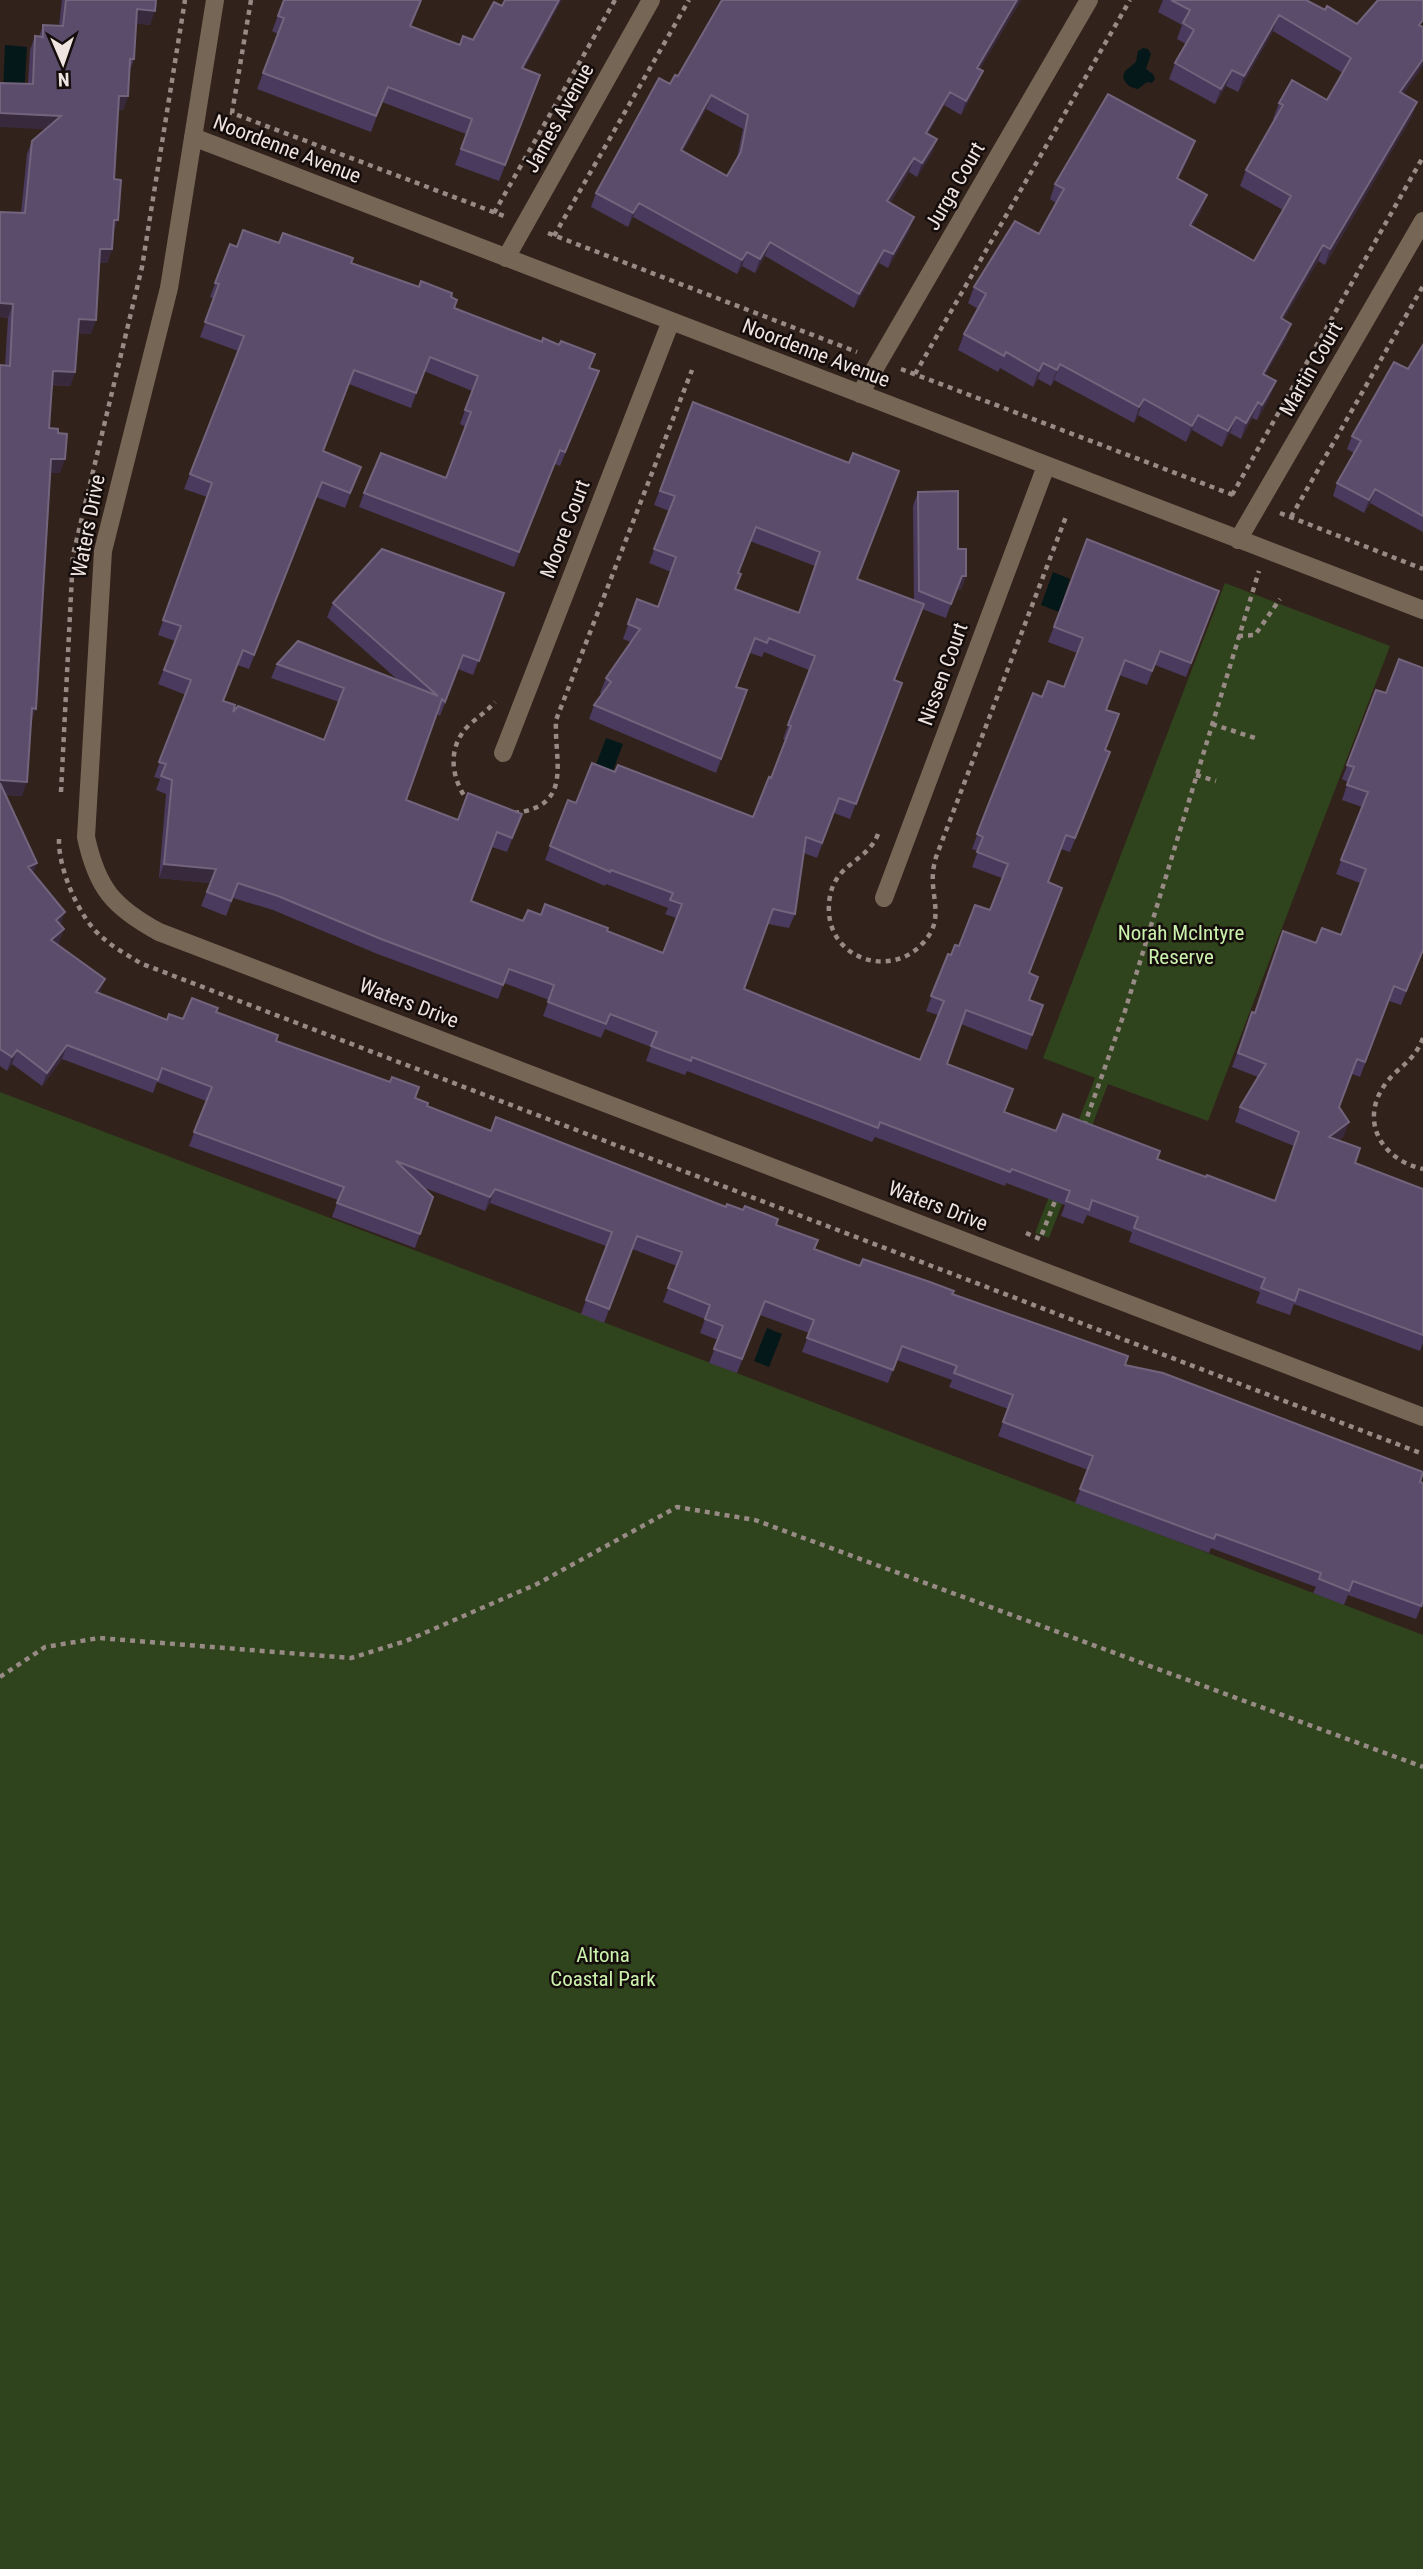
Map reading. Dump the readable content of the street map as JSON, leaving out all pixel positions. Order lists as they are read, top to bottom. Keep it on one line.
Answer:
{"streets":{"street":["James Avenue","Noordenne Avenue","Jurga Court","Martin Court","Waters Drive","Moore Court","Nissen Court"]},"crossings":[["James Avenue","Noordenne Avenue"],["Noordenne Avenue","Jurga Court"],["Noordenne Avenue","Martin Court"],["Noordenne Avenue","Waters Drive"],["Noordenne Avenue","Moore Court"],["Noordenne Avenue","Nissen Court"]],"parks":["Norah McIntyre Reserve","Altona Coastal Park"],"north":"bottom"}
